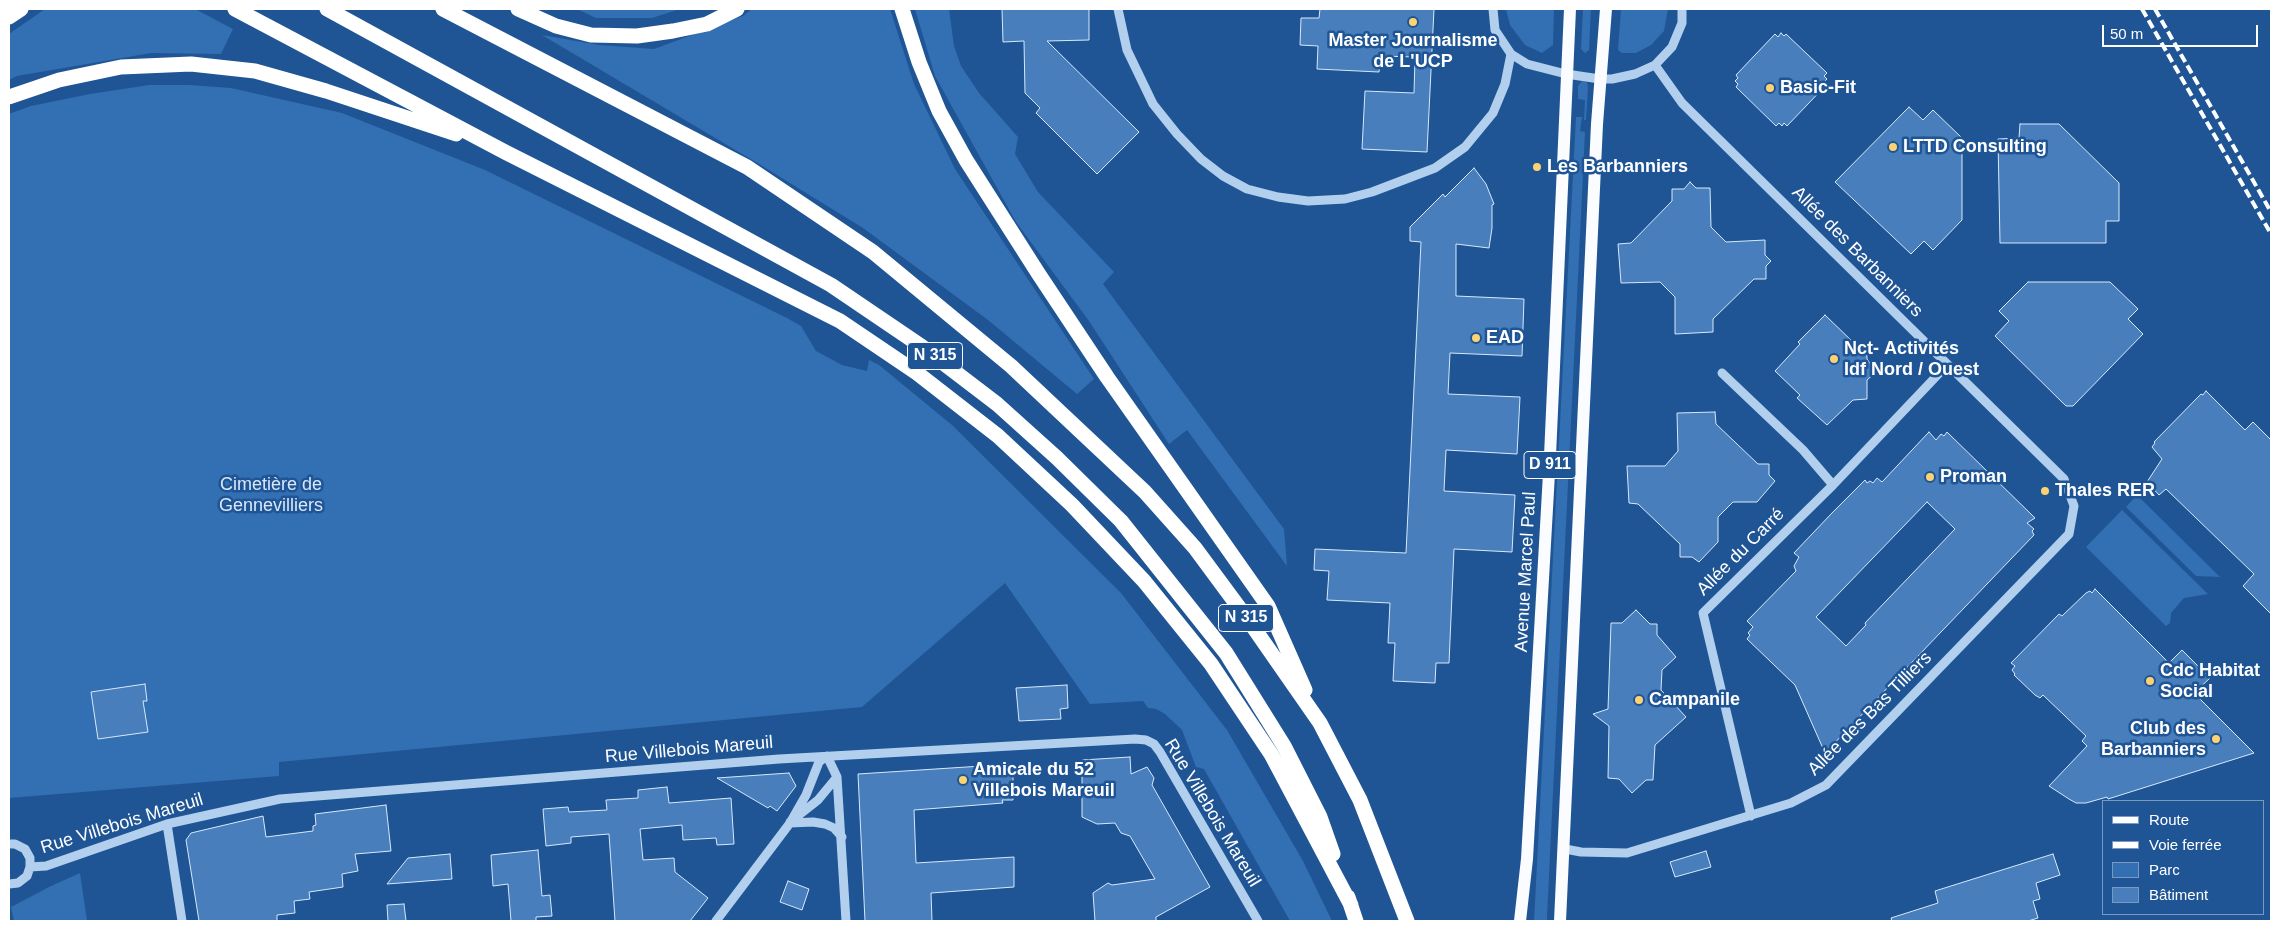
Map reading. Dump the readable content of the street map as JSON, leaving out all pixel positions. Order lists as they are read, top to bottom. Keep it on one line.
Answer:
{"streets":{"highway":["N 315"],"main road":["D 911","Avenue Marcel Paul"],"street":["Allée des Barbanniers","Allée du Carré","Allée des Bas Tilliers","Rue Villebois Mareuil"]},"crossings":[["Allée des Barbanniers","Allée du Carré"],["Allée des Barbanniers","Allée des Bas Tilliers"],["D 911","Allée des Bas Tilliers"],["Allée du Carré","Allée des Bas Tilliers"]],"parks":["Cimetière de Gennevilliers"],"places":["Master Journalisme de L'UCP","Basic-Fit","LTTD Consulting","Les Barbanniers","EAD","Nct- Activités Idf Nord / Ouest","Proman","Thales RER","Cdc Habitat Social","Campanile","Club des Barbanniers","Amicale du 52 Villebois Mareuil"],"legend":["Route","Voie ferrée","Parc","Bâtiment"],"scale_bar":"50 m"}
